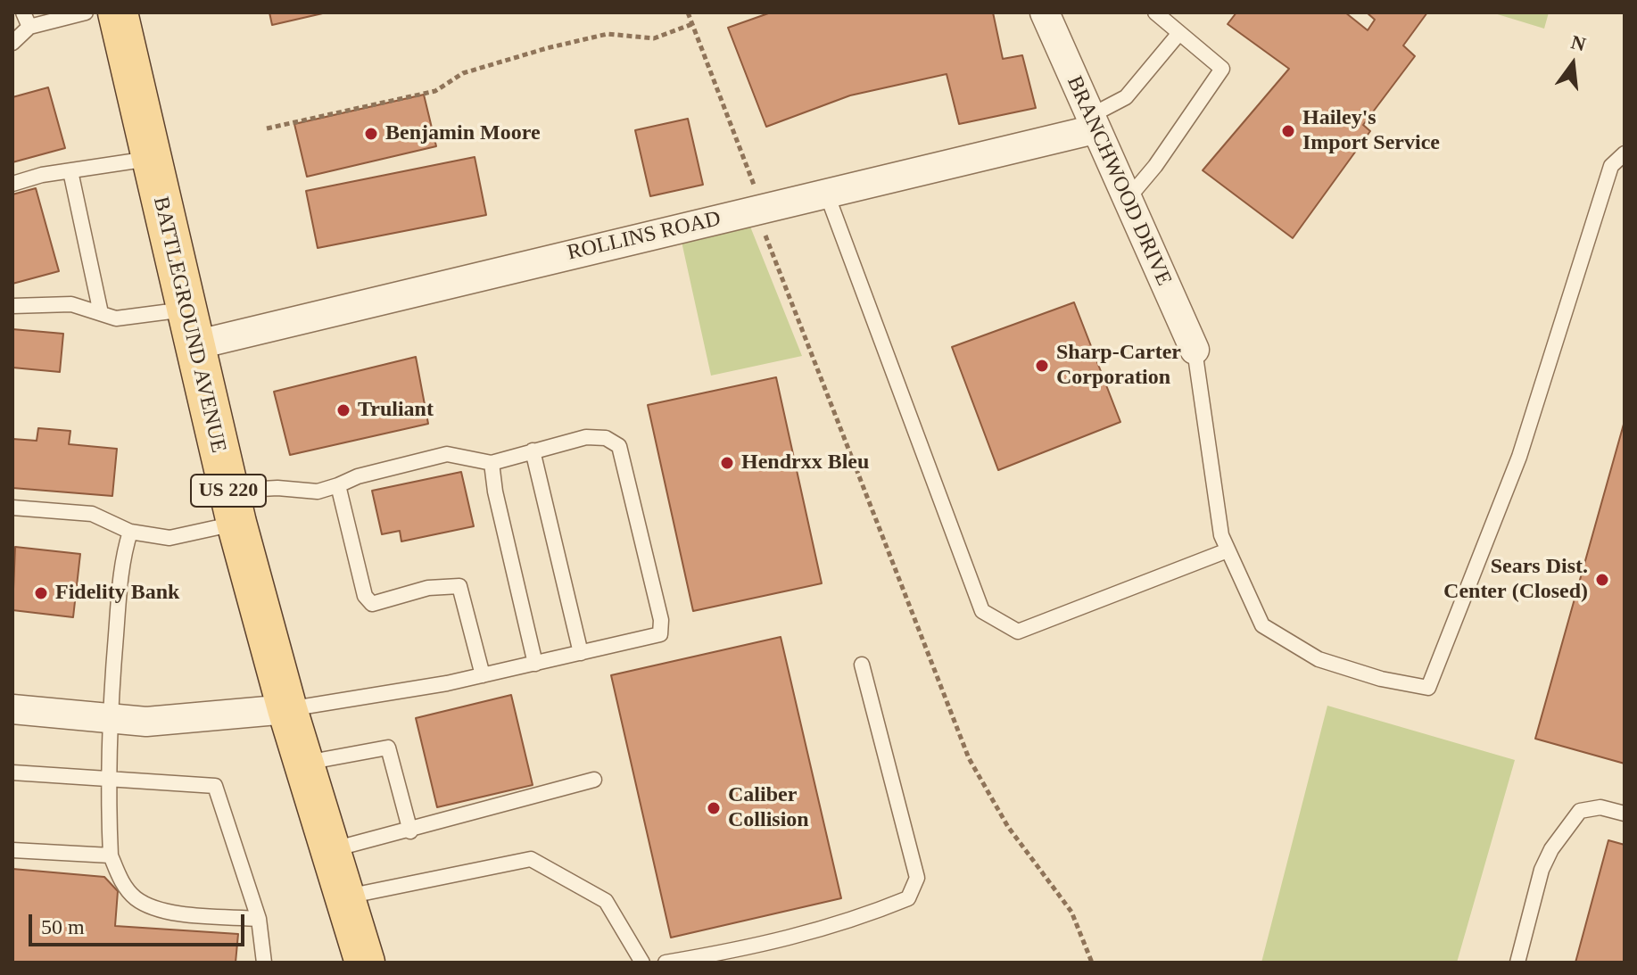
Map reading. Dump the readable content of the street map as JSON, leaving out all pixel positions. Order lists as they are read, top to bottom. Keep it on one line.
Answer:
{"streets":{"main road":["BATTLEGROUND AVENUE","US 220"],"street":["BRANCHWOOD DRIVE","ROLLINS ROAD"]},"crossings":[["BRANCHWOOD DRIVE","ROLLINS ROAD"],["ROLLINS ROAD","BATTLEGROUND AVENUE"]],"places":["Hailey's Import Service","Benjamin Moore","Sharp-Carter Corporation","Truliant","Hendrxx Bleu","Sears Dist. Center (Closed)","Fidelity Bank","Caliber Collision"],"scale_bar":"50 m","north":"top"}
